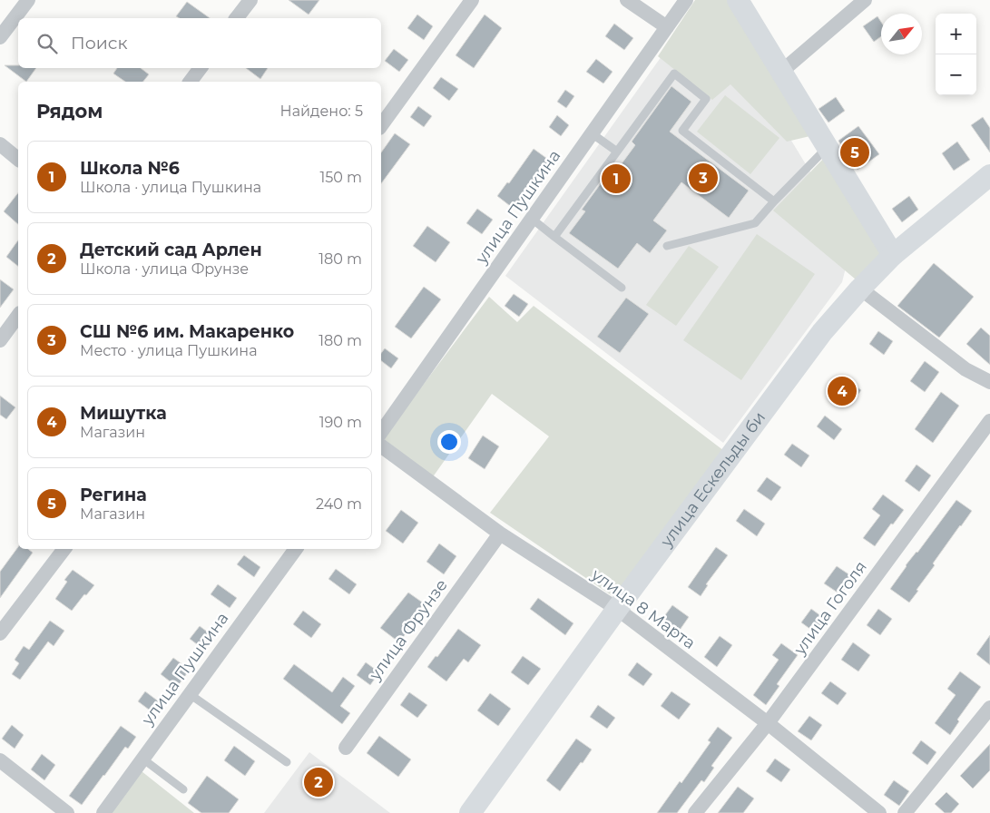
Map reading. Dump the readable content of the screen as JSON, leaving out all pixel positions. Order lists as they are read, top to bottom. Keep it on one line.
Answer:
{"streets":{"street":["улица Пушкина","улица Ескельды би","улица Гоголя","улица 8 Марта","улица Фрунзе"]},"crossings":[["улица Ескельды би","улица 8 Марта"],["улица Гоголя","улица 8 Марта"],["улица 8 Марта","улица Фрунзе"]],"north":"top right","page":{"map_buttons":["+","−"],"search":"Поиск","heading":["Рядом","Найдено: 5"],"pins":["5","3","1","4","2"],"list":[{"mark":"1","name":"Школа №6","note":"Школа · улица Пушкина","value":"150 m"},{"mark":"2","name":"Детский сад Арлен","note":"Школа · улица Фрунзе","value":"180 m"},{"mark":"3","name":"СШ №6 им. Макаренко","note":"Место · улица Пушкина","value":"180 m"},{"mark":"4","name":"Мишутка","note":"Магазин","value":"190 m"},{"mark":"5","name":"Регина","note":"Магазин","value":"240 m"}]}}
